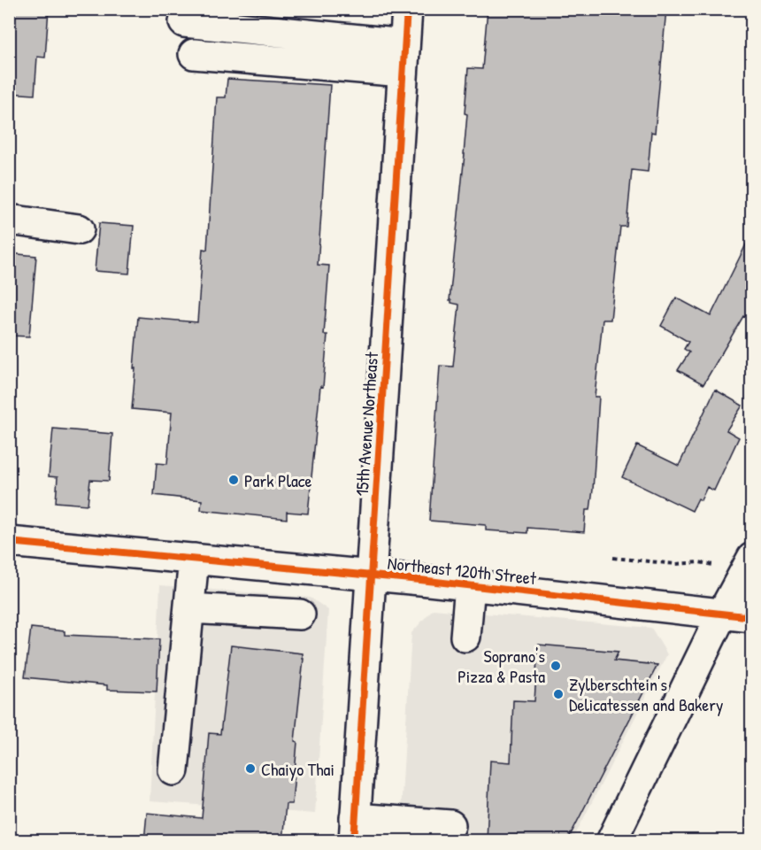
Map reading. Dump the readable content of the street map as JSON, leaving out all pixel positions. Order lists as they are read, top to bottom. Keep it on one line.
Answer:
{"streets":{"street":["15th Avenue Northeast","Northeast 120th Street"]},"crossings":[["15th Avenue Northeast","Northeast 120th Street"]],"places":["Park Place","Soprano's Pizza & Pasta","Zylberschtein's Delicatessen and Bakery","Chaiyo Thai"]}
